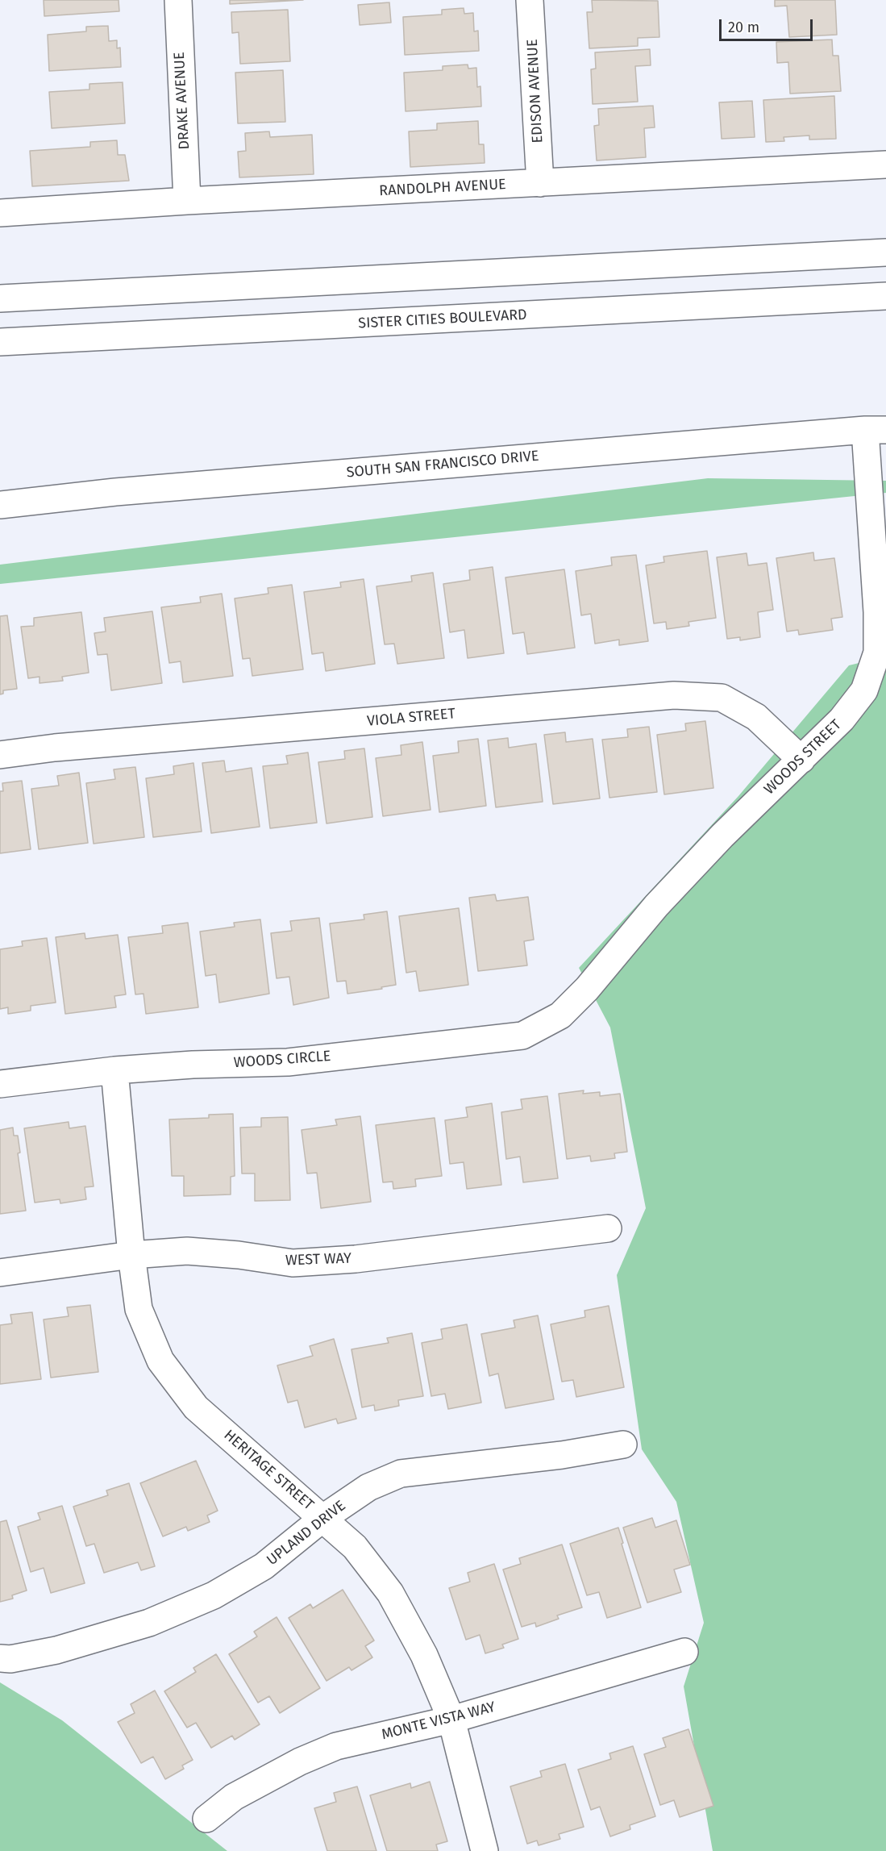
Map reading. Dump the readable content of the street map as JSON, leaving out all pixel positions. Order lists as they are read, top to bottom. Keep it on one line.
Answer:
{"streets":{"street":["EDISON AVENUE","DRAKE AVENUE","RANDOLPH AVENUE","SISTER CITIES BOULEVARD","SOUTH SAN FRANCISCO DRIVE","VIOLA STREET","WOODS STREET","WOODS CIRCLE","WEST WAY","HERITAGE STREET","UPLAND DRIVE","MONTE VISTA WAY"]},"crossings":[["EDISON AVENUE","RANDOLPH AVENUE"],["DRAKE AVENUE","RANDOLPH AVENUE"],["SOUTH SAN FRANCISCO DRIVE","WOODS STREET"],["VIOLA STREET","WOODS STREET"],["WOODS STREET","WOODS CIRCLE"],["WOODS CIRCLE","HERITAGE STREET"],["WEST WAY","HERITAGE STREET"],["HERITAGE STREET","UPLAND DRIVE"],["HERITAGE STREET","MONTE VISTA WAY"]],"scale_bar":"20 m"}
